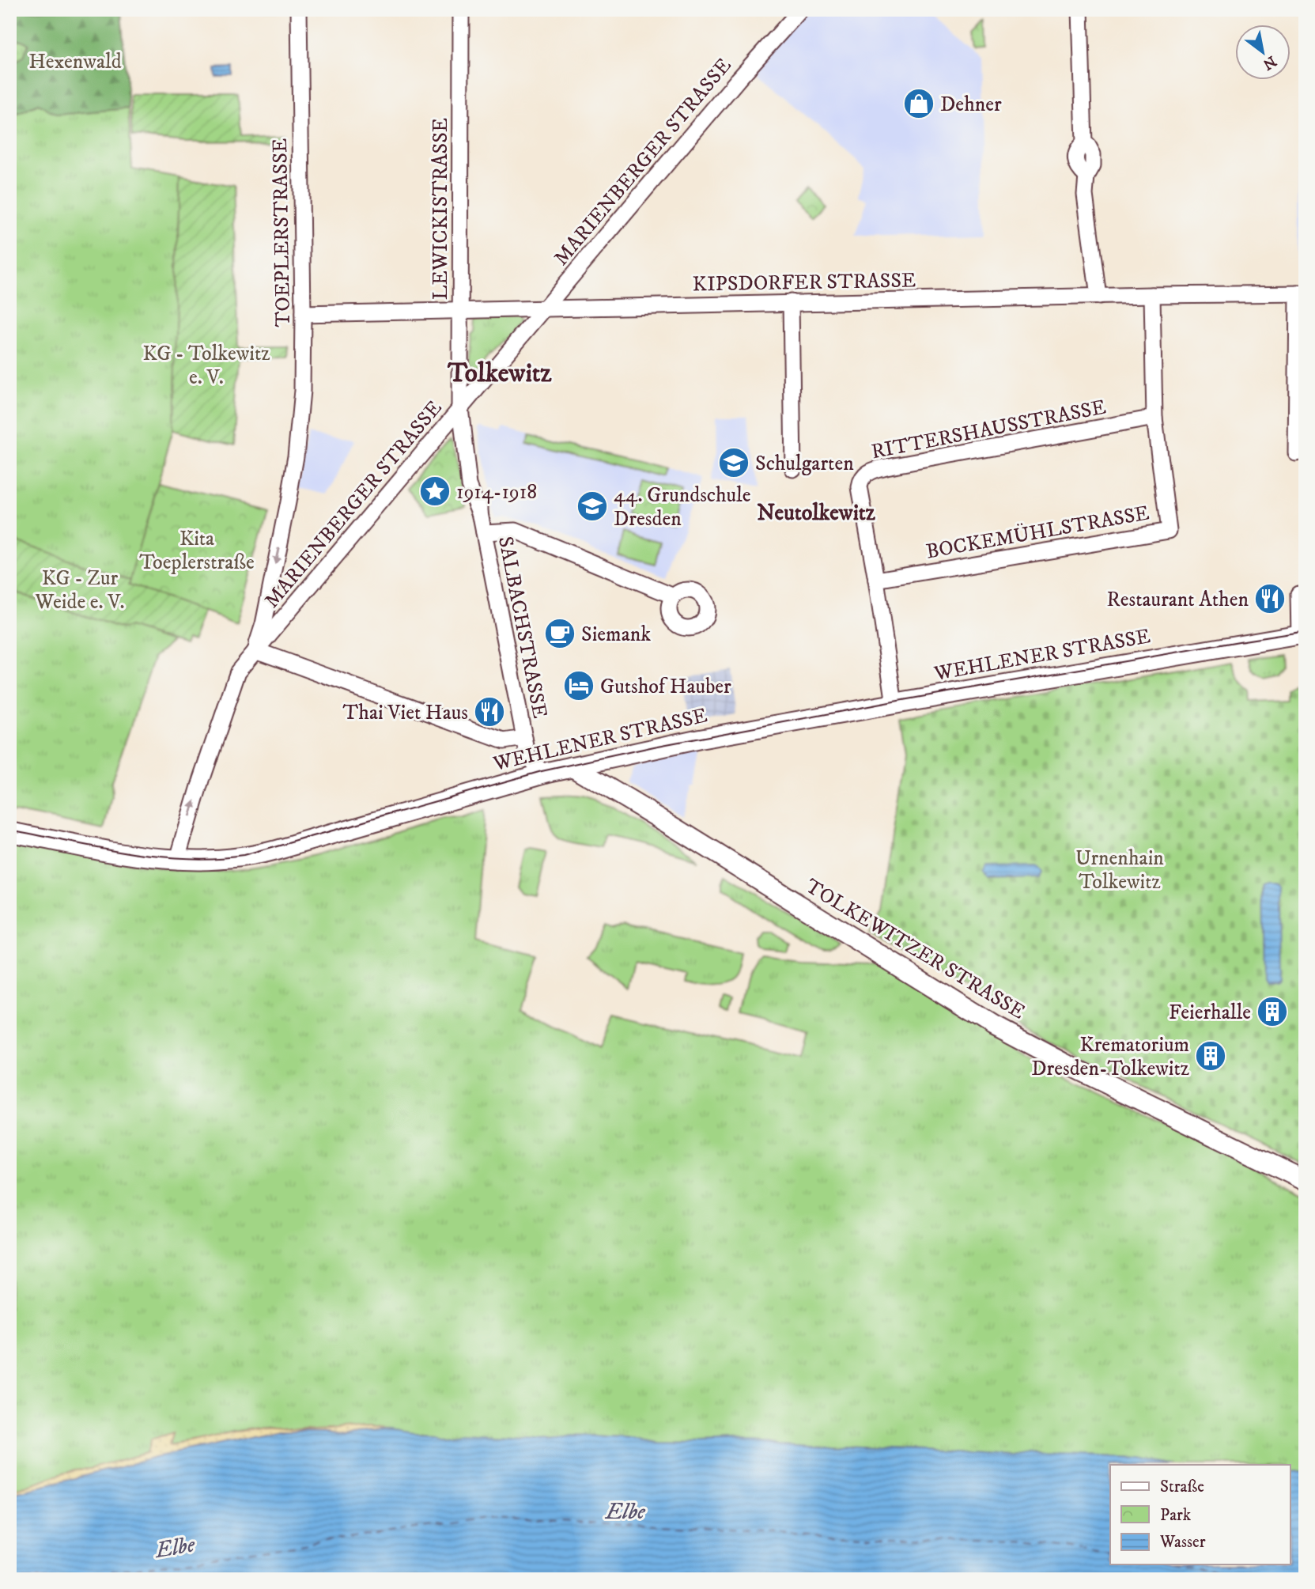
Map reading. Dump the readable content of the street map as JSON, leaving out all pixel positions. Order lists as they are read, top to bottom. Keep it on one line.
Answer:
{"streets":{"main road":["WEHLENER STRASSE","TOLKEWITZER STRASSE"],"street":["MARIENBERGER STRASSE","LEWICKISTRASSE","TOEPLERSTRASSE","KIPSDORFER STRASSE","RITTERSHAUSSTRASSE","BOCKEMÜHLSTRASSE","SALBACHSTRASSE"]},"crossings":[["MARIENBERGER STRASSE","LEWICKISTRASSE"],["MARIENBERGER STRASSE","TOEPLERSTRASSE"],["MARIENBERGER STRASSE","KIPSDORFER STRASSE"],["MARIENBERGER STRASSE","SALBACHSTRASSE"],["MARIENBERGER STRASSE","WEHLENER STRASSE"],["LEWICKISTRASSE","KIPSDORFER STRASSE"],["LEWICKISTRASSE","SALBACHSTRASSE"],["TOEPLERSTRASSE","KIPSDORFER STRASSE"],["KIPSDORFER STRASSE","BOCKEMÜHLSTRASSE"],["RITTERSHAUSSTRASSE","BOCKEMÜHLSTRASSE"],["RITTERSHAUSSTRASSE","WEHLENER STRASSE"],["SALBACHSTRASSE","WEHLENER STRASSE"],["WEHLENER STRASSE","TOLKEWITZER STRASSE"]],"one_way":["TOEPLERSTRASSE"],"districts":["Tolkewitz","Neutolkewitz"],"water":["Elbe"],"parks":["Hexenwald","KG - Tolkewitz e. V.","Kita Toeplerstraße","KG - Zur Weide e. V.","Urnenhain Tolkewitz"],"places":{"shop":["Dehner"],"school or university":["Schulgarten","44. Grundschule Dresden"],"place":["1914-1918"],"restaurant":["Restaurant Athen","Thai Viet Haus"],"cafe":["Siemank"],"hotel":["Gutshof Hauber"],"building":["Feierhalle","Krematorium Dresden-Tolkewitz"]},"legend":["Straße","Park","Wasser"],"north":"bottom right"}
